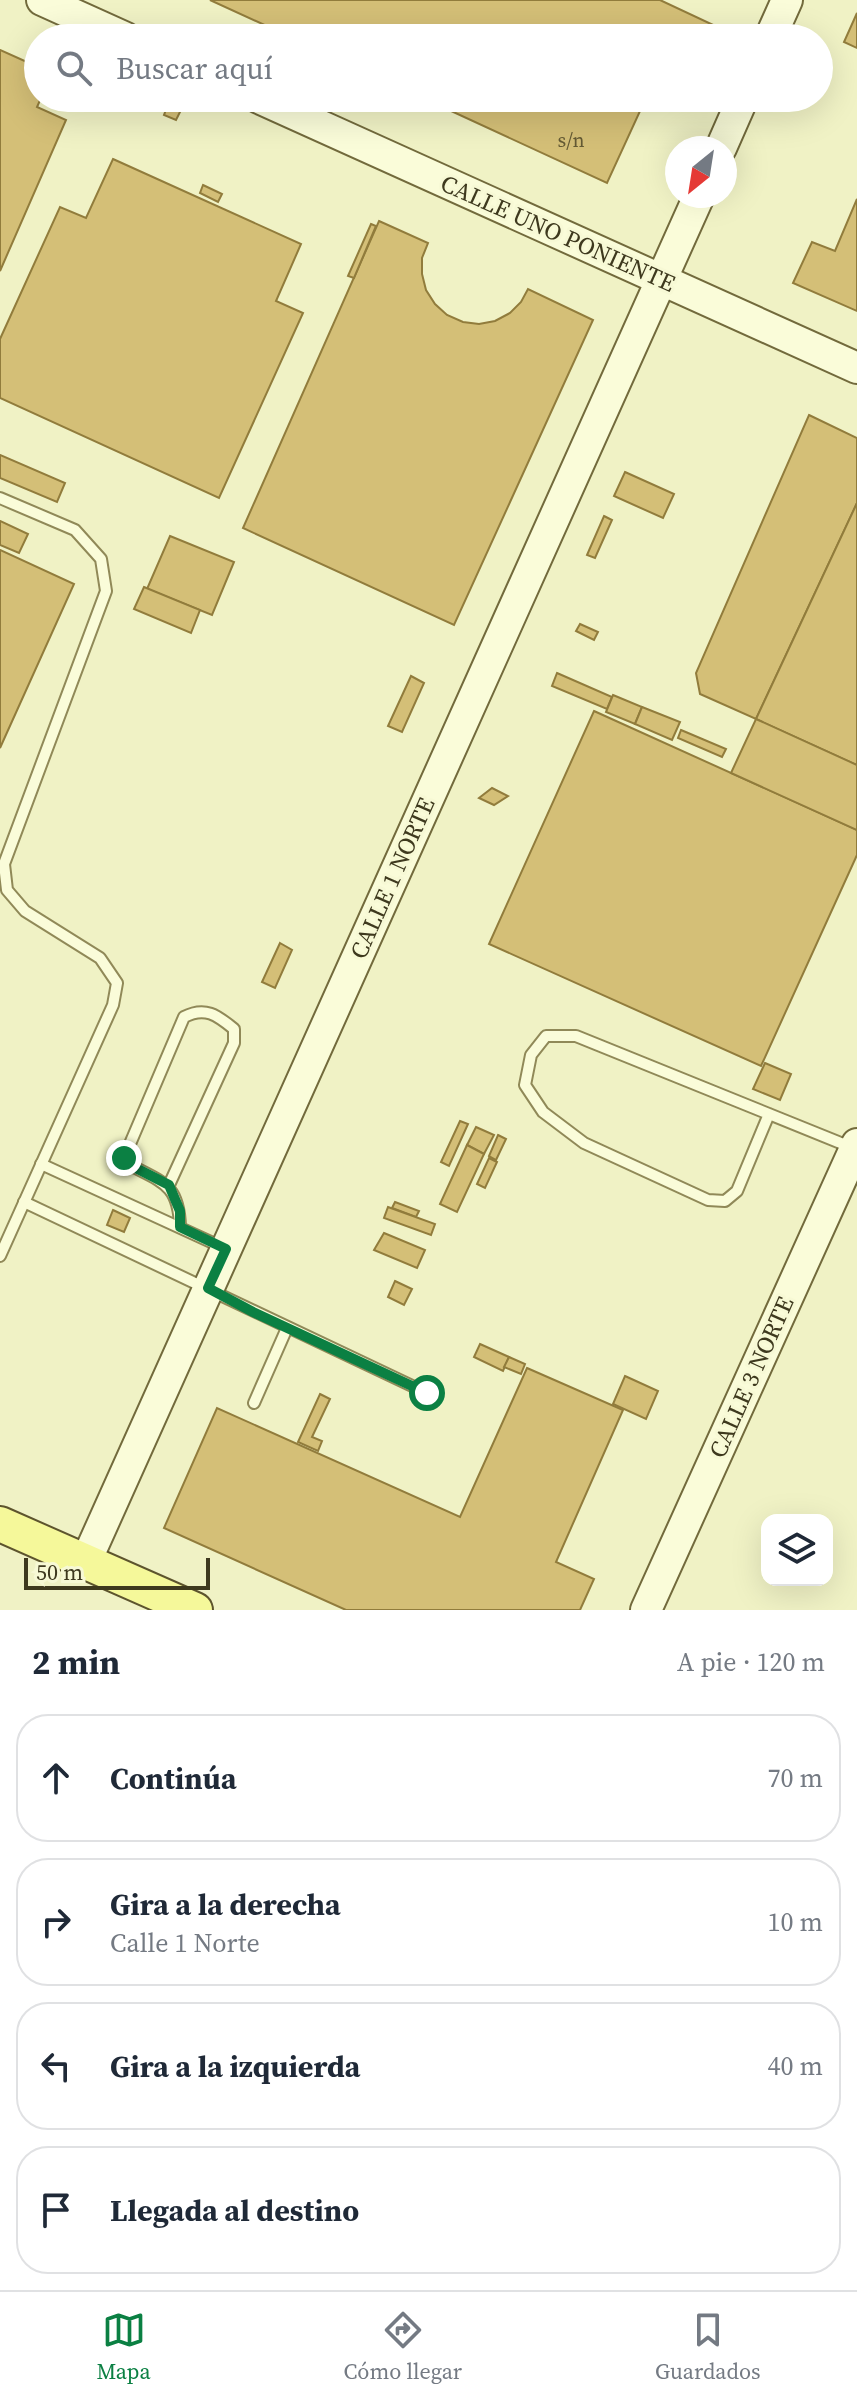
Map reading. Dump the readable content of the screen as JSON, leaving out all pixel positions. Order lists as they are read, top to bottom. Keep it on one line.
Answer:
{"streets":{"street":["CALLE UNO PONIENTE","CALLE 1 NORTE","CALLE 3 NORTE"]},"crossings":[["CALLE UNO PONIENTE","CALLE 1 NORTE"]],"house_numbers":["s/n"],"scale_bar":"50 m","north":"bottom left","page":{"search":"Buscar aquí","scale":"50 m","heading":["2 min","A pie · 120 m"],"list":[["Continúa","70 m"],["Gira a la derecha","Calle 1 Norte","10 m"],["Gira a la izquierda","40 m"],"Llegada al destino"],"nav":["Mapa","Cómo llegar","Guardados"]}}
